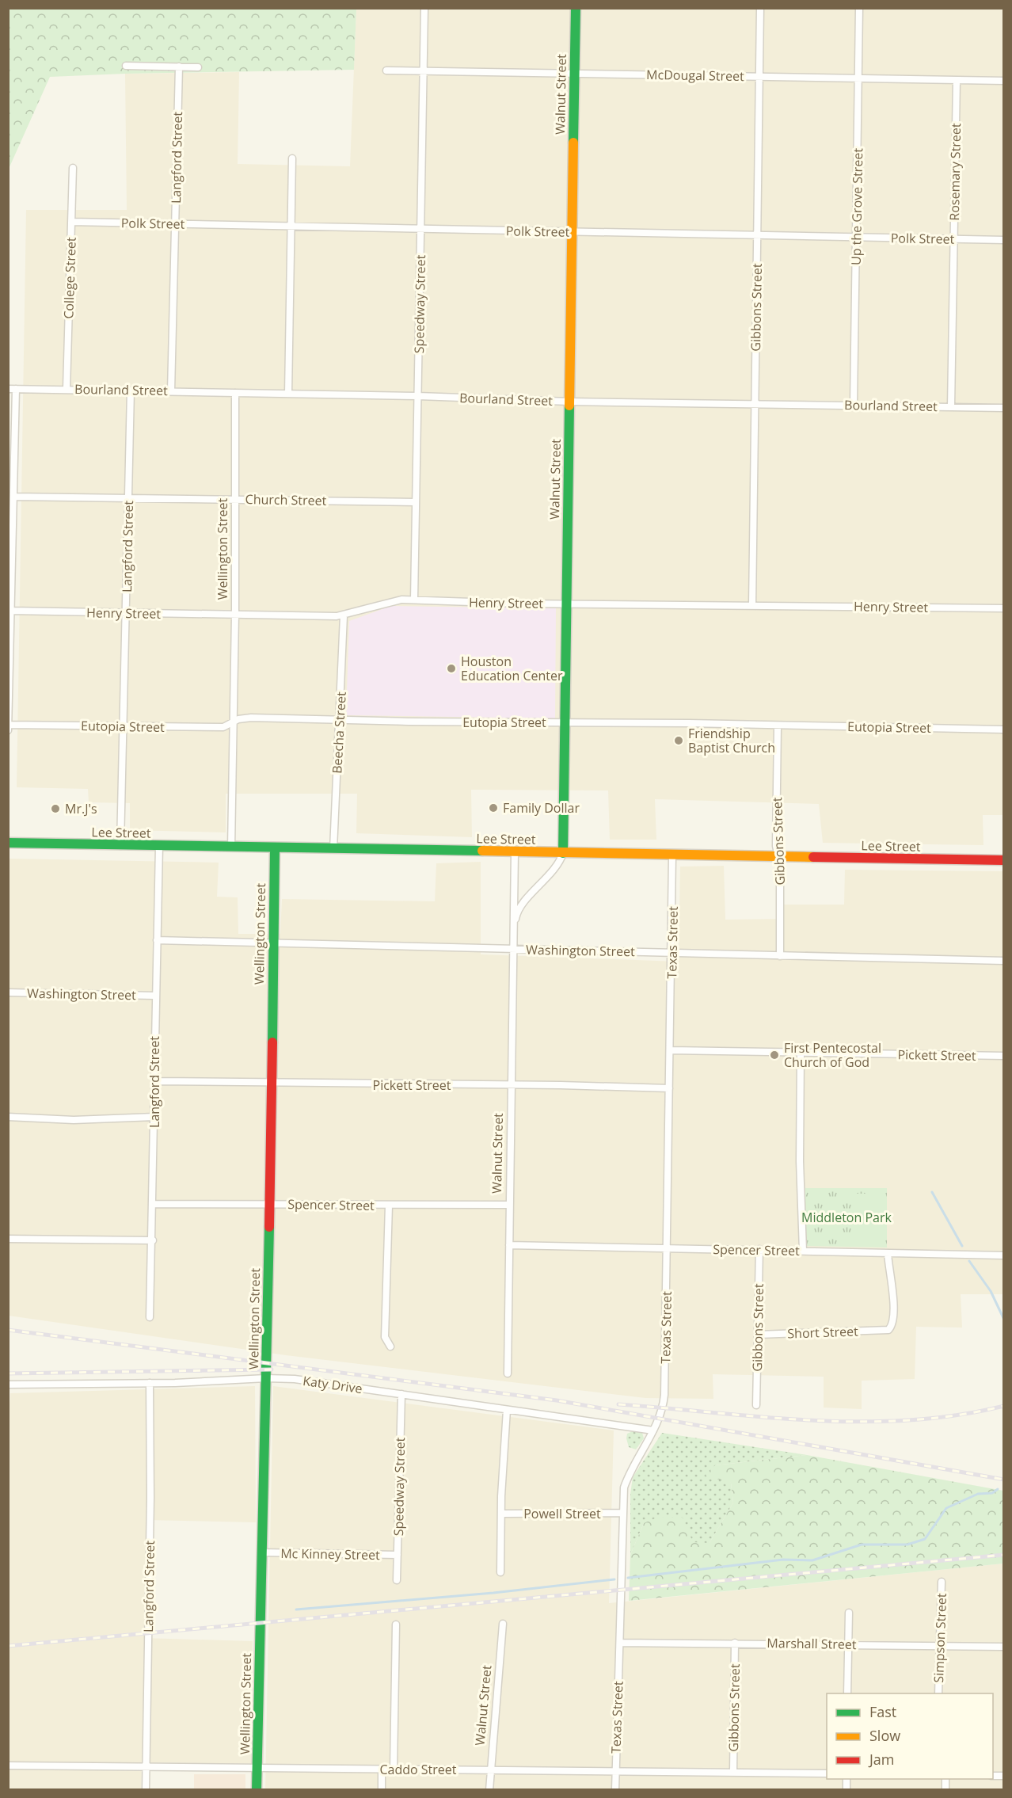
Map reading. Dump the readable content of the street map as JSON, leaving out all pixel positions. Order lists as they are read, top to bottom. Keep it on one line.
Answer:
{"streets":{"street":["McDougal Street","Walnut Street","Langford Street","Rosemary Street","Up the Grove Street","Polk Street","College Street","Speedway Street","Gibbons Street","Bourland Street","Church Street","Wellington Street","Henry Street","Eutopia Street","Beecha Street","Lee Street","Texas Street","Washington Street","Pickett Street","Spencer Street","Short Street","Katy Drive","Powell Street","Mc Kinney Street","Simpson Street","Marshall Street","Caddo Street"]},"crossings":[["McDougal Street","Walnut Street"],["McDougal Street","Rosemary Street"],["McDougal Street","Up the Grove Street"],["McDougal Street","Speedway Street"],["McDougal Street","Gibbons Street"],["Walnut Street","Polk Street"],["Walnut Street","Bourland Street"],["Walnut Street","Henry Street"],["Walnut Street","Eutopia Street"],["Walnut Street","Lee Street"],["Walnut Street","Washington Street"],["Walnut Street","Pickett Street"],["Walnut Street","Spencer Street"],["Walnut Street","Caddo Street"],["Langford Street","Polk Street"],["Langford Street","Bourland Street"],["Langford Street","Church Street"],["Langford Street","Henry Street"],["Langford Street","Eutopia Street"],["Langford Street","Lee Street"],["Langford Street","Washington Street"],["Langford Street","Pickett Street"],["Langford Street","Spencer Street"],["Langford Street","Katy Drive"],["Langford Street","Caddo Street"],["Rosemary Street","Polk Street"],["Rosemary Street","Bourland Street"],["Up the Grove Street","Polk Street"],["Up the Grove Street","Bourland Street"],["Polk Street","College Street"],["Polk Street","Speedway Street"],["Polk Street","Gibbons Street"],["College Street","Bourland Street"],["Speedway Street","Bourland Street"],["Speedway Street","Church Street"],["Speedway Street","Henry Street"],["Speedway Street","Katy Drive"],["Speedway Street","Mc Kinney Street"],["Gibbons Street","Bourland Street"],["Gibbons Street","Henry Street"],["Gibbons Street","Eutopia Street"],["Gibbons Street","Lee Street"],["Gibbons Street","Washington Street"],["Gibbons Street","Spencer Street"],["Gibbons Street","Short Street"],["Gibbons Street","Marshall Street"],["Gibbons Street","Caddo Street"],["Bourland Street","Wellington Street"],["Church Street","Wellington Street"],["Wellington Street","Henry Street"],["Wellington Street","Eutopia Street"],["Wellington Street","Lee Street"],["Wellington Street","Washington Street"],["Wellington Street","Pickett Street"],["Wellington Street","Spencer Street"],["Wellington Street","Katy Drive"],["Wellington Street","Mc Kinney Street"],["Wellington Street","Caddo Street"],["Henry Street","Beecha Street"],["Eutopia Street","Beecha Street"],["Beecha Street","Lee Street"],["Lee Street","Texas Street"],["Texas Street","Washington Street"],["Texas Street","Pickett Street"],["Texas Street","Spencer Street"],["Texas Street","Katy Drive"],["Texas Street","Powell Street"],["Texas Street","Marshall Street"],["Texas Street","Caddo Street"],["Spencer Street","Short Street"],["Simpson Street","Marshall Street"]],"parks":["Middleton Park"],"places":["Houston Education Center","Friendship Baptist Church","Family Dollar","Mr.J's","First Pentecostal Church of God"],"legend":["Fast","Slow","Jam"]}
